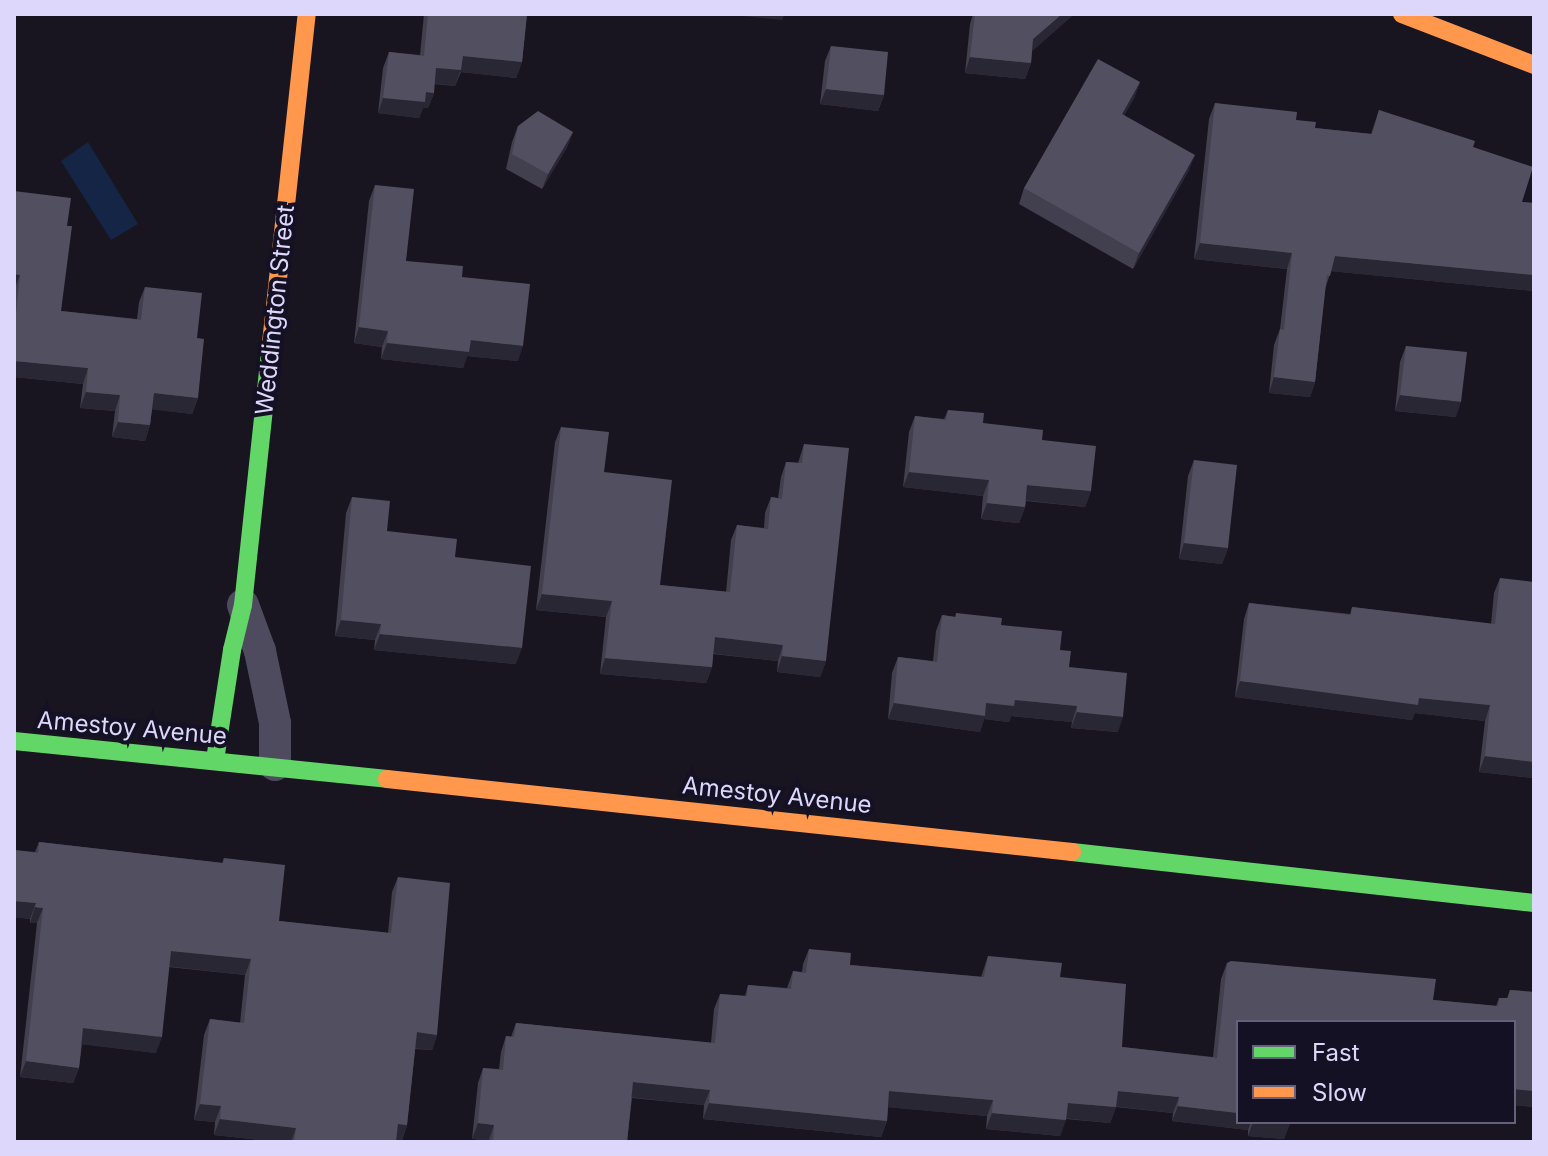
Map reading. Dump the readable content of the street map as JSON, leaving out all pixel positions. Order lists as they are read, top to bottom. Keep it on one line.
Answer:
{"streets":{"street":["Weddington Street","Amestoy Avenue"]},"crossings":[["Weddington Street","Amestoy Avenue"]],"legend":["Fast","Slow"]}
